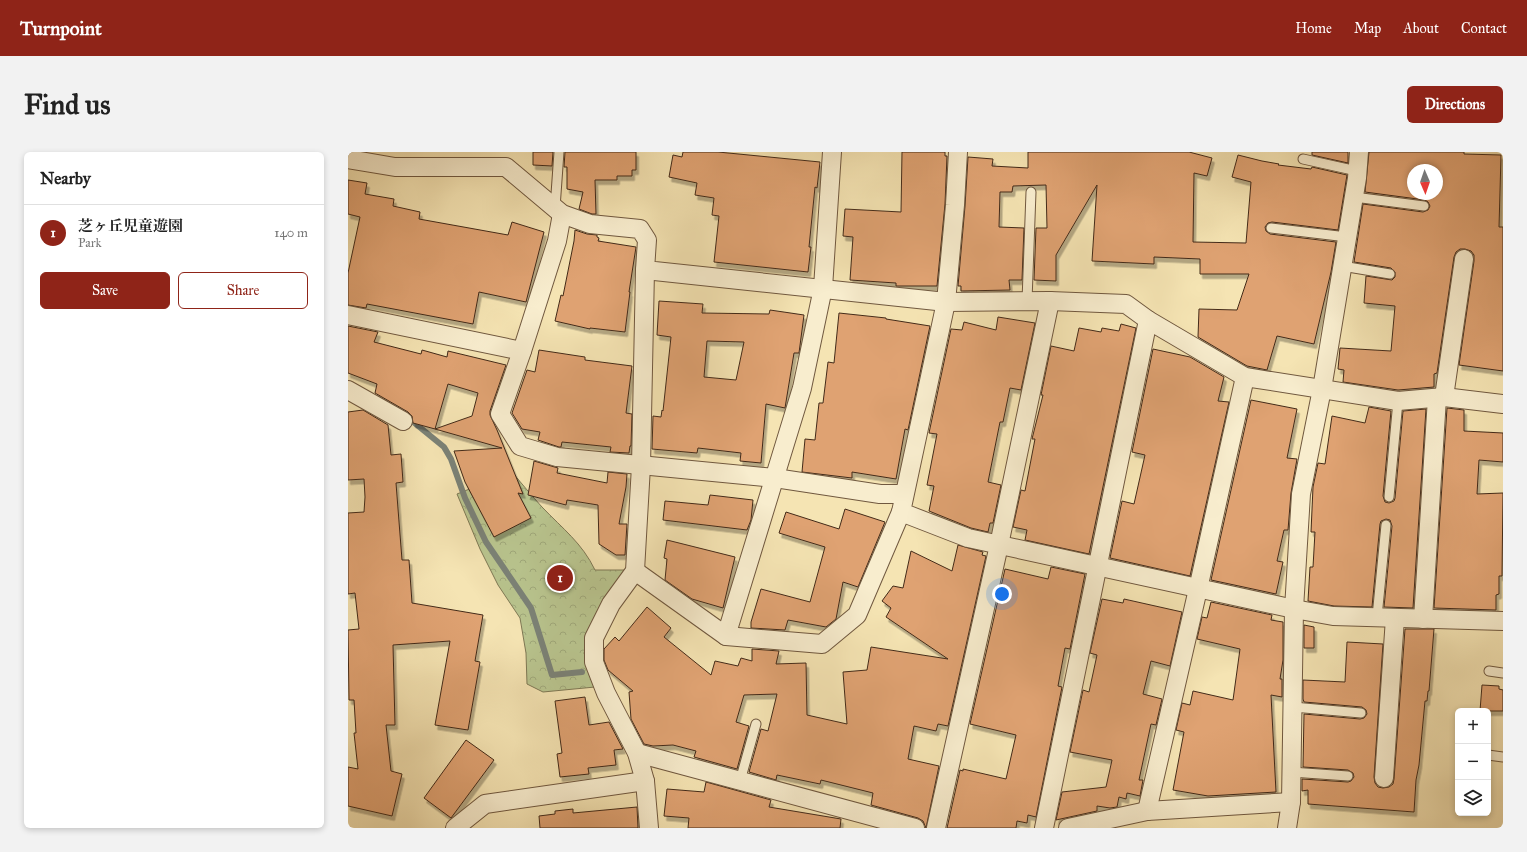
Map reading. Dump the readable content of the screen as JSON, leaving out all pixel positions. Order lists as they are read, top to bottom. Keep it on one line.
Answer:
{"north":"bottom","page":{"header":"Turnpoint","nav":["Home","Map","About","Contact"],"buttons":["Directions",["Save","Share"]],"title":"Find us","heading":"Nearby","list":[{"mark":"1","name":"芝ヶ丘児童遊園","note":"Park","value":"140 m"}],"pins":"1","map_buttons":["+","−"]}}
